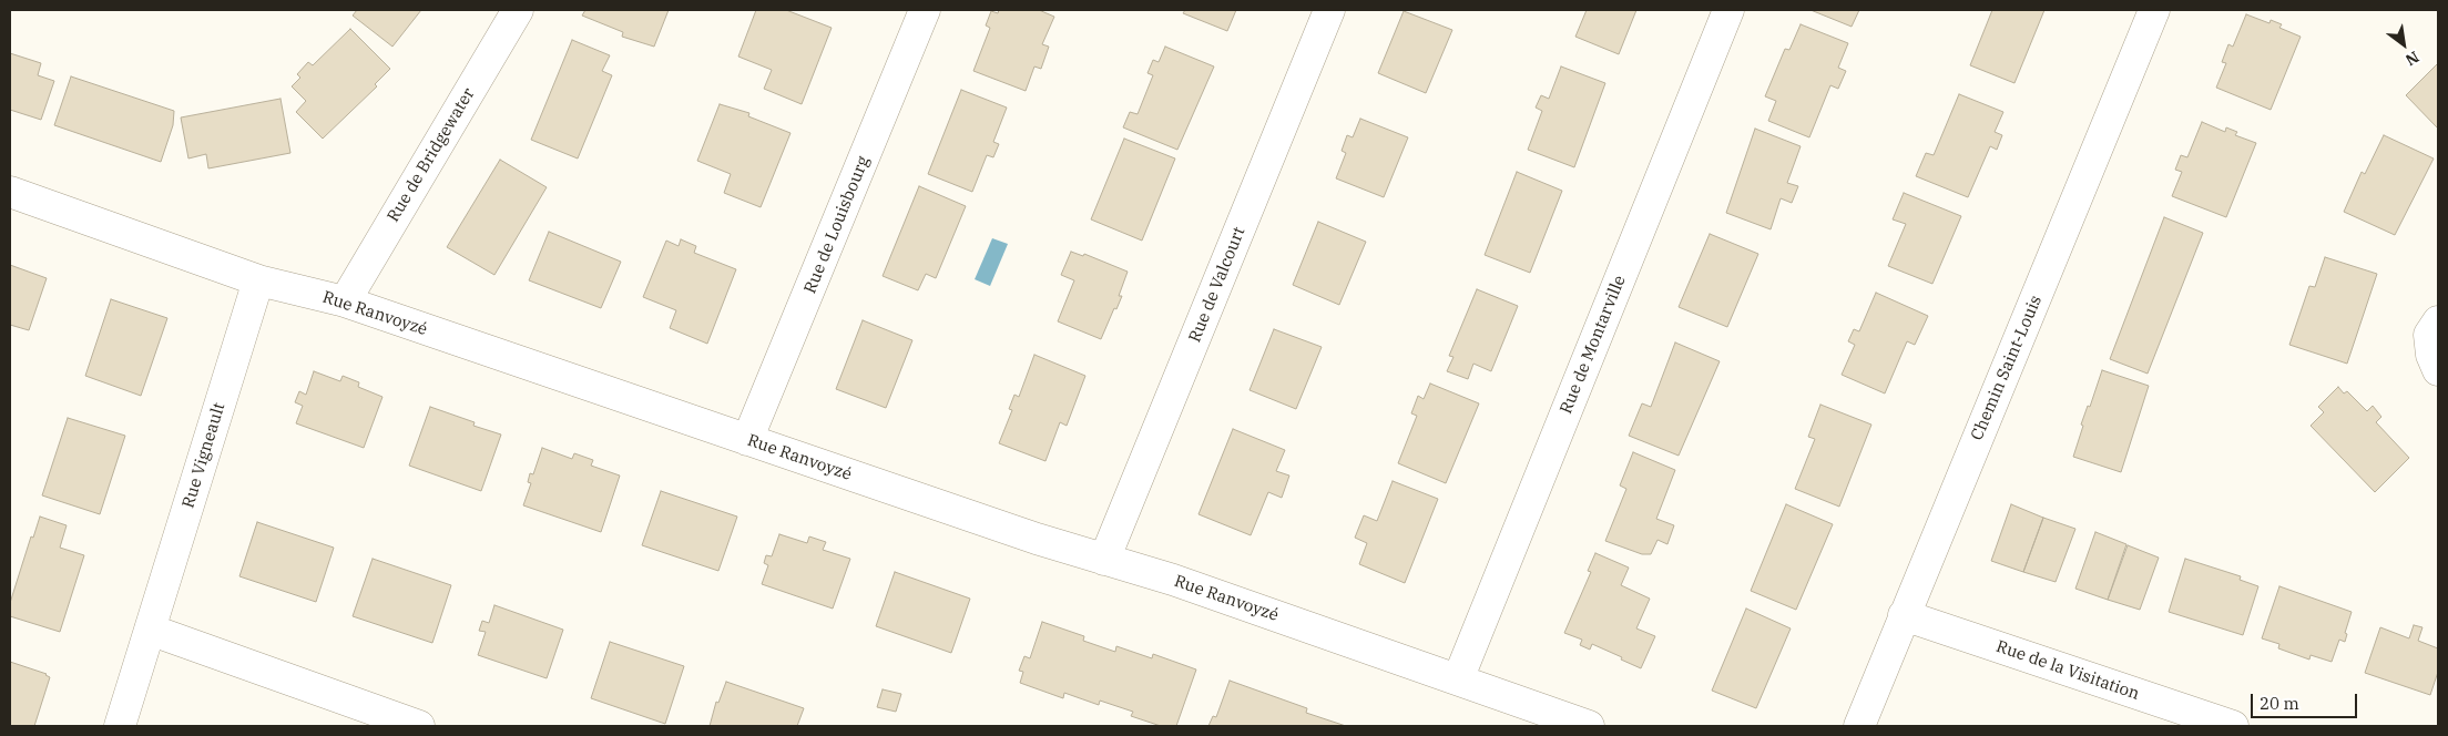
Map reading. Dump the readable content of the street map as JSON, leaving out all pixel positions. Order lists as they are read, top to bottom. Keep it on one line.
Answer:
{"streets":{"street":["Rue de Bridgewater","Rue de Louisbourg","Rue de Valcourt","Rue Ranvoyzé","Rue de Montarville","Chemin Saint-Louis","Rue Vigneault","Rue de la Visitation"]},"crossings":[["Rue de Bridgewater","Rue Ranvoyzé"],["Rue de Louisbourg","Rue Ranvoyzé"],["Rue de Valcourt","Rue Ranvoyzé"],["Rue Ranvoyzé","Rue de Montarville"],["Rue Ranvoyzé","Rue Vigneault"],["Chemin Saint-Louis","Rue de la Visitation"]],"scale_bar":"20 m","north":"bottom right"}
